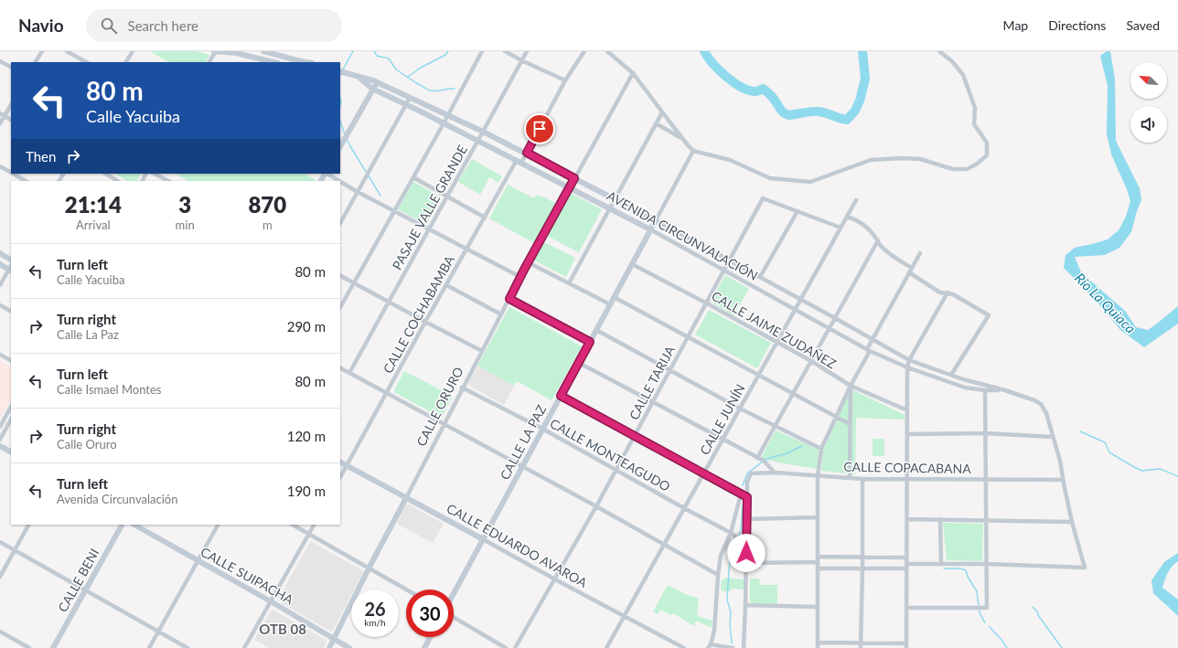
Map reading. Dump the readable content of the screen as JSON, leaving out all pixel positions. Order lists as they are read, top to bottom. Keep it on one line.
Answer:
{"streets":{"street":["PASAJE VALLE GRANDE","AVENIDA CIRCUNVALACIÓN","CALLE COCHABAMBA","CALLE JAIME ZUDAÑEZ","CALLE TARIJA","CALLE ORURO","CALLE JUNÍN","CALLE LA PAZ","CALLE MONTEAGUDO","CALLE COPACABANA","CALLE EDUARDO AVAROA","CALLE SUIPACHA","CALLE BENI"]},"crossings":[["PASAJE VALLE GRANDE","AVENIDA CIRCUNVALACIÓN"],["AVENIDA CIRCUNVALACIÓN","CALLE COCHABAMBA"],["AVENIDA CIRCUNVALACIÓN","CALLE TARIJA"],["AVENIDA CIRCUNVALACIÓN","CALLE ORURO"],["AVENIDA CIRCUNVALACIÓN","CALLE JUNÍN"],["AVENIDA CIRCUNVALACIÓN","CALLE LA PAZ"],["AVENIDA CIRCUNVALACIÓN","CALLE COPACABANA"],["CALLE COCHABAMBA","CALLE EDUARDO AVAROA"],["CALLE JAIME ZUDAÑEZ","CALLE TARIJA"],["CALLE JAIME ZUDAÑEZ","CALLE JUNÍN"],["CALLE JAIME ZUDAÑEZ","CALLE LA PAZ"],["CALLE TARIJA","CALLE JUNÍN"],["CALLE TARIJA","CALLE MONTEAGUDO"],["CALLE TARIJA","CALLE EDUARDO AVAROA"],["CALLE ORURO","CALLE MONTEAGUDO"],["CALLE ORURO","CALLE EDUARDO AVAROA"],["CALLE ORURO","CALLE SUIPACHA"],["CALLE JUNÍN","CALLE MONTEAGUDO"],["CALLE JUNÍN","CALLE EDUARDO AVAROA"],["CALLE LA PAZ","CALLE MONTEAGUDO"],["CALLE LA PAZ","CALLE EDUARDO AVAROA"]],"districts":["OTB 08"],"water":["Río La Quiaca"],"north":"top left","page":{"header":"Navio","search":"Search here","nav":["Map","Directions","Saved"],"turn":["80 m","Calle Yacuiba"],"then":"Then","eta":["21:14","Arrival","3","min","870","m"],"list":[{"name":"Turn left","note":"Calle Yacuiba","value":"80 m"},{"name":"Turn right","note":"Calle La Paz","value":"290 m"},{"name":"Turn left","note":"Calle Ismael Montes","value":"80 m"},{"name":"Turn right","note":"Calle Oruro","value":"120 m"},{"name":"Turn left","note":"Avenida Circunvalación","value":"190 m"}],"speed":"26 km/h","limit":"30"}}
